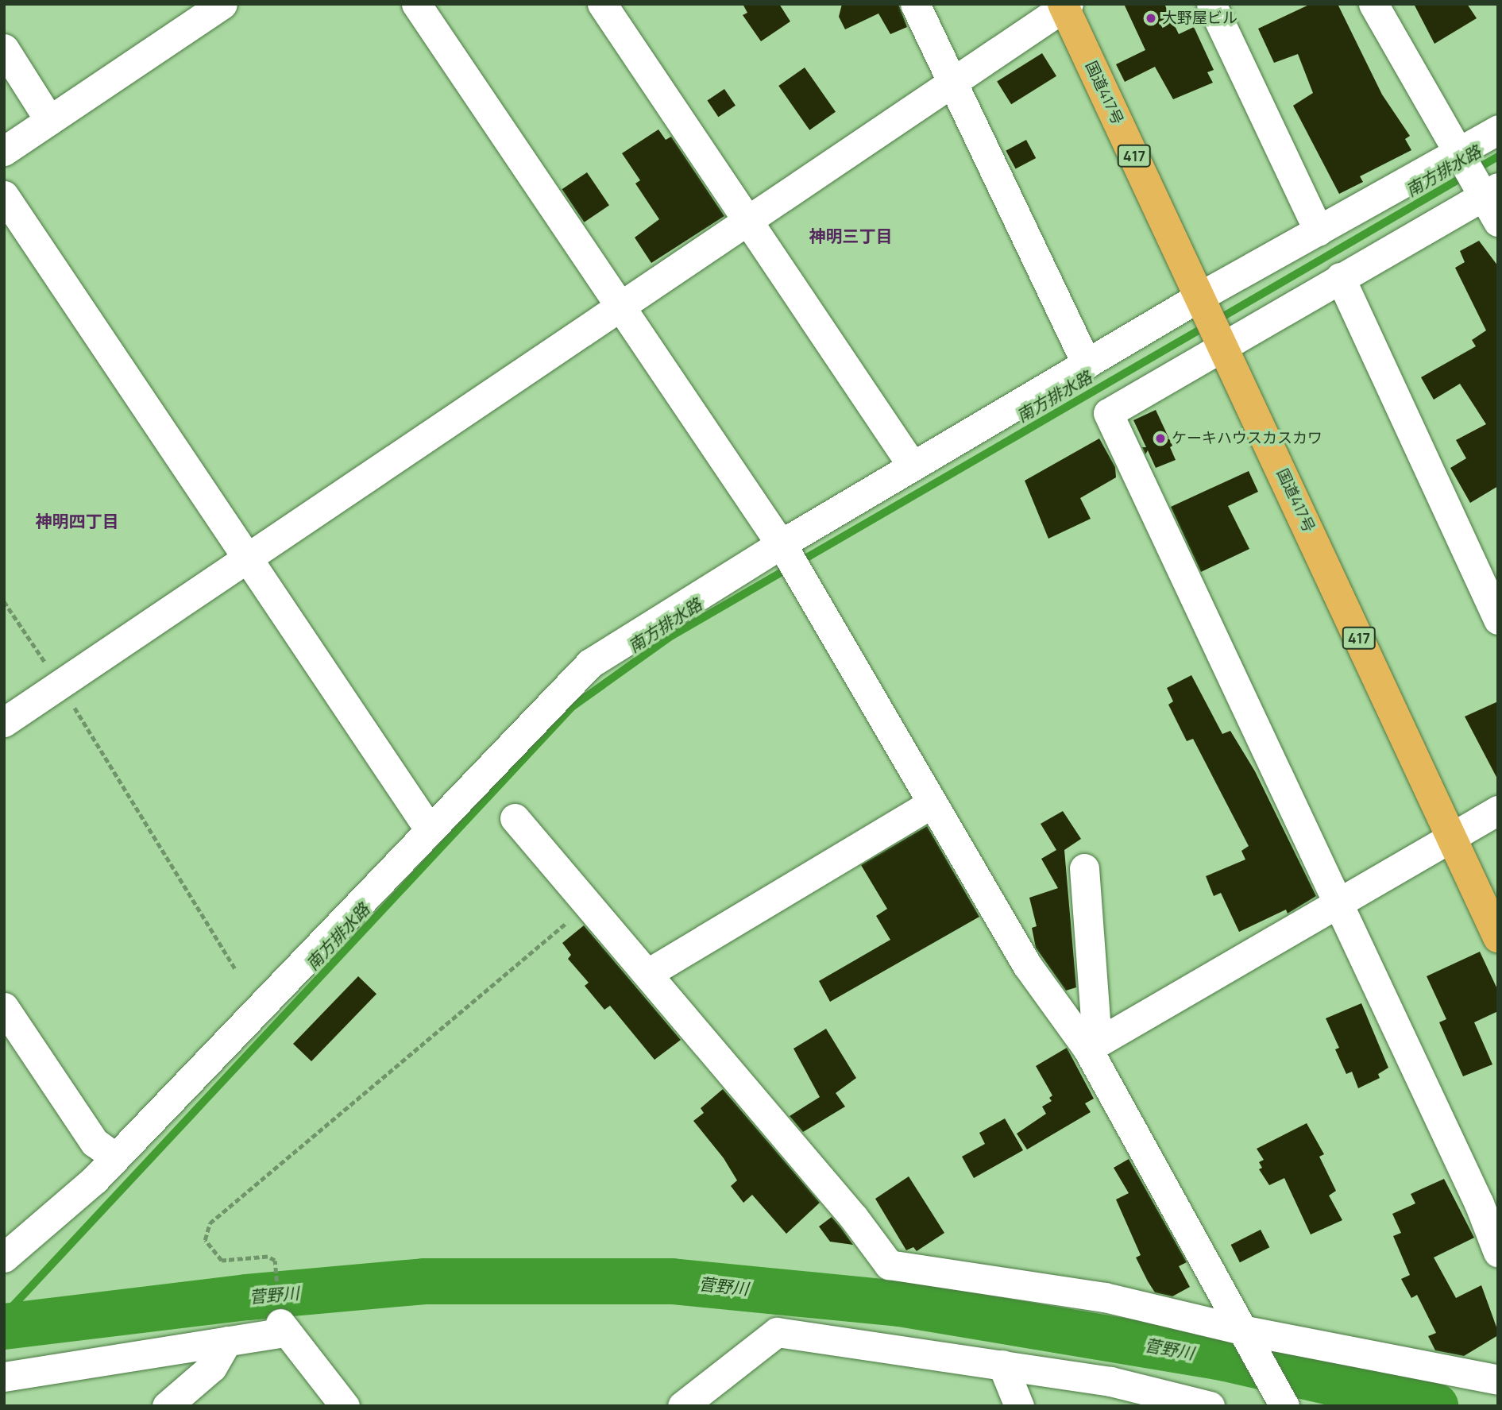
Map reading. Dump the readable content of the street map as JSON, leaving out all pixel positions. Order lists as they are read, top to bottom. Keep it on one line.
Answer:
{"streets":{"highway":["国道417号","417"]},"districts":["神明三丁目","神明四丁目"],"water":["南方排水路","菅野川"],"places":["大野屋ビル","ケーキハウスカスカワ"]}
